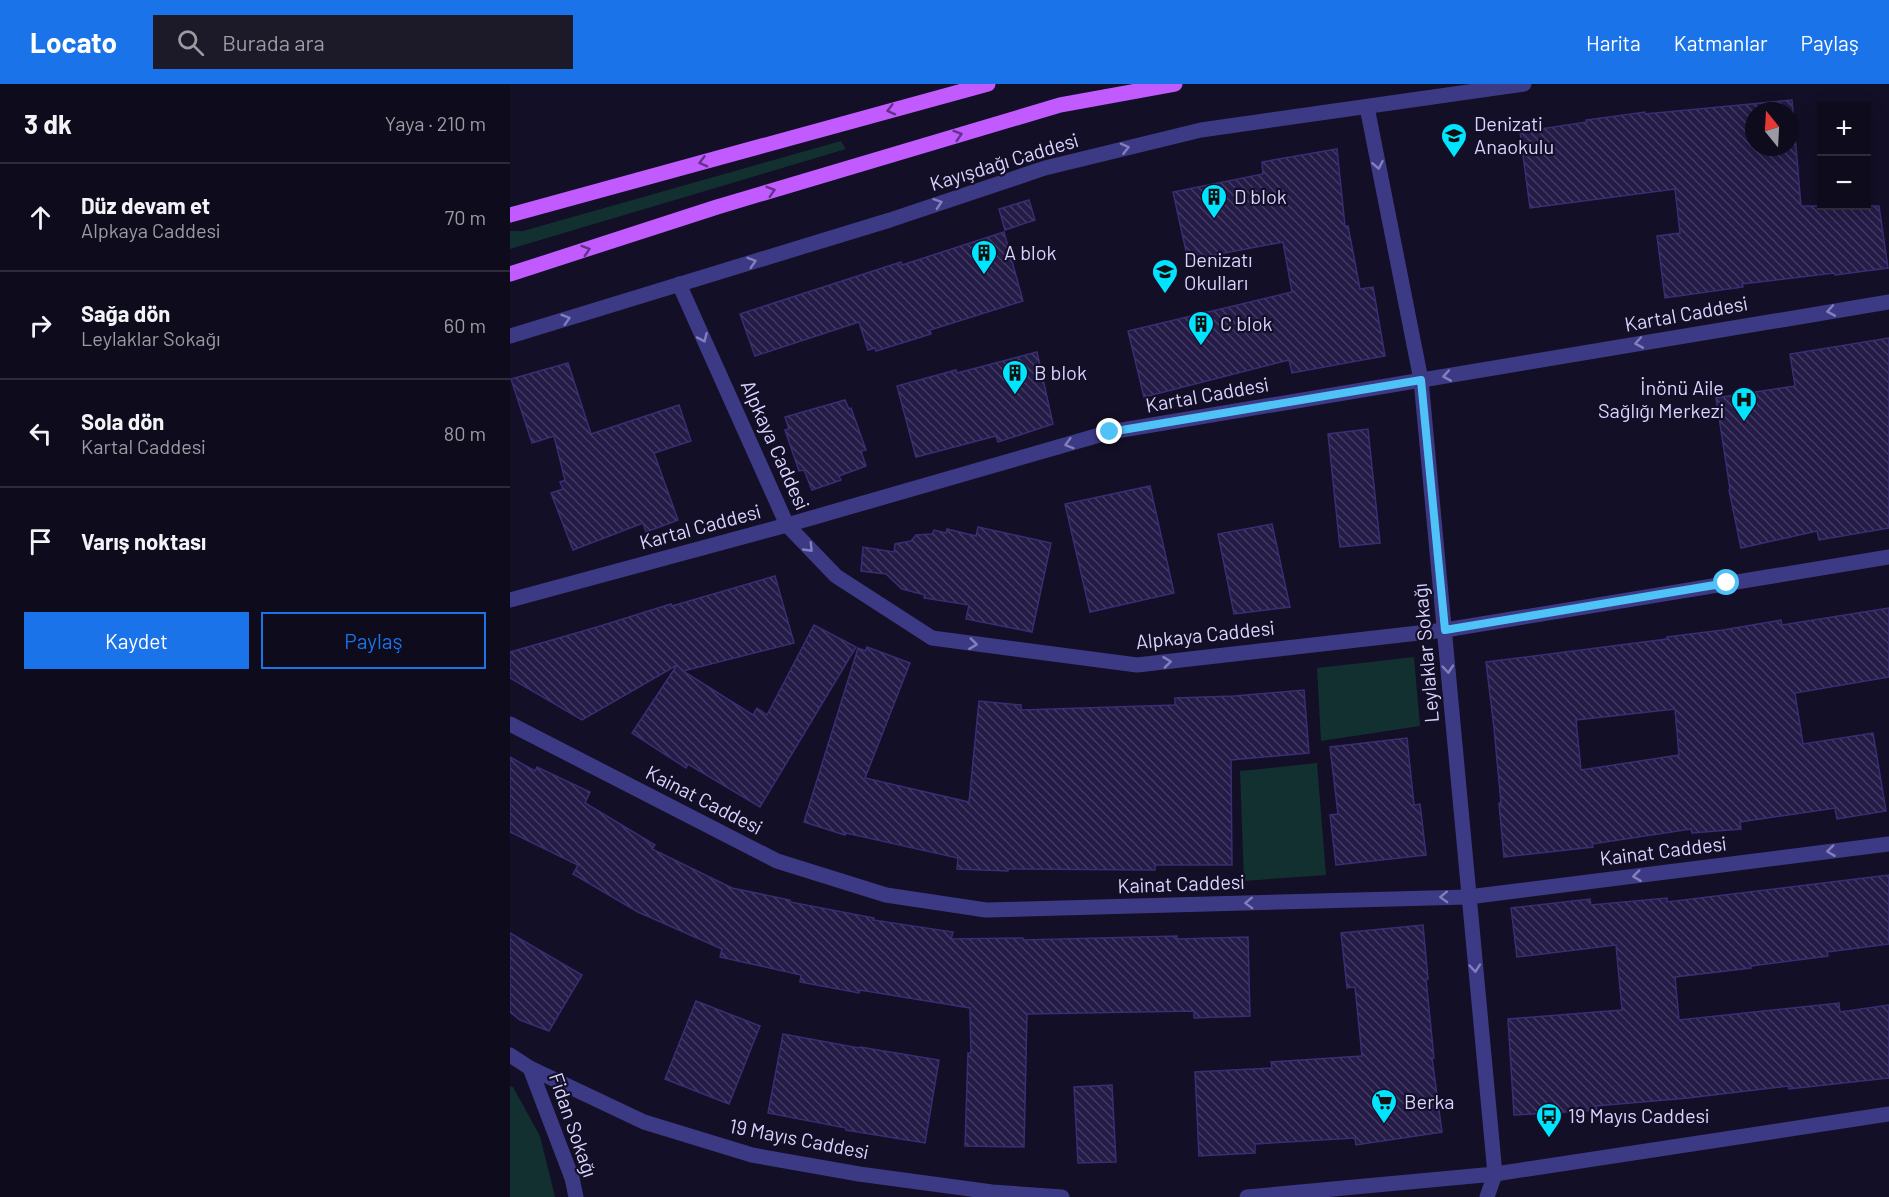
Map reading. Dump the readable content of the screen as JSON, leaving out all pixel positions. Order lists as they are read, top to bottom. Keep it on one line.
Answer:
{"streets":{"main road":["Kayışdağı Caddesi"],"street":["Kartal Caddesi","Alpkaya Caddesi","Leylaklar Sokağı","Kainat Caddesi","Fidan Sokağı","19 Mayıs Caddesi"]},"crossings":[["Kayışdağı Caddesi","Alpkaya Caddesi"],["Kayışdağı Caddesi","Leylaklar Sokağı"],["Kartal Caddesi","Alpkaya Caddesi"],["Kartal Caddesi","Leylaklar Sokağı"],["Alpkaya Caddesi","Leylaklar Sokağı"],["Leylaklar Sokağı","Kainat Caddesi"],["Fidan Sokağı","19 Mayıs Caddesi"]],"one_way":["Kartal Caddesi","Alpkaya Caddesi","Leylaklar Sokağı","Kainat Caddesi"],"places":{"school or university":["Denizati Anaokulu","Denizatı Okulları"],"building":["D blok","A blok","C blok","B blok"],"hospital":["İnönü Aile Sağlığı Merkezi"],"supermarket":["Berka"],"bus stop":["19 Mayıs Caddesi"]},"north":"top","page":{"header":"Locato","search":"Burada ara","nav":["Harita","Katmanlar","Paylaş"],"heading":["3 dk","Yaya · 210 m"],"map_buttons":["+","−"],"list":[["Düz devam et","Alpkaya Caddesi","70 m"],["Sağa dön","Leylaklar Sokağı","60 m"],["Sola dön","Kartal Caddesi","80 m"],"Varış noktası"],"buttons":["Kaydet","Paylaş"]}}
